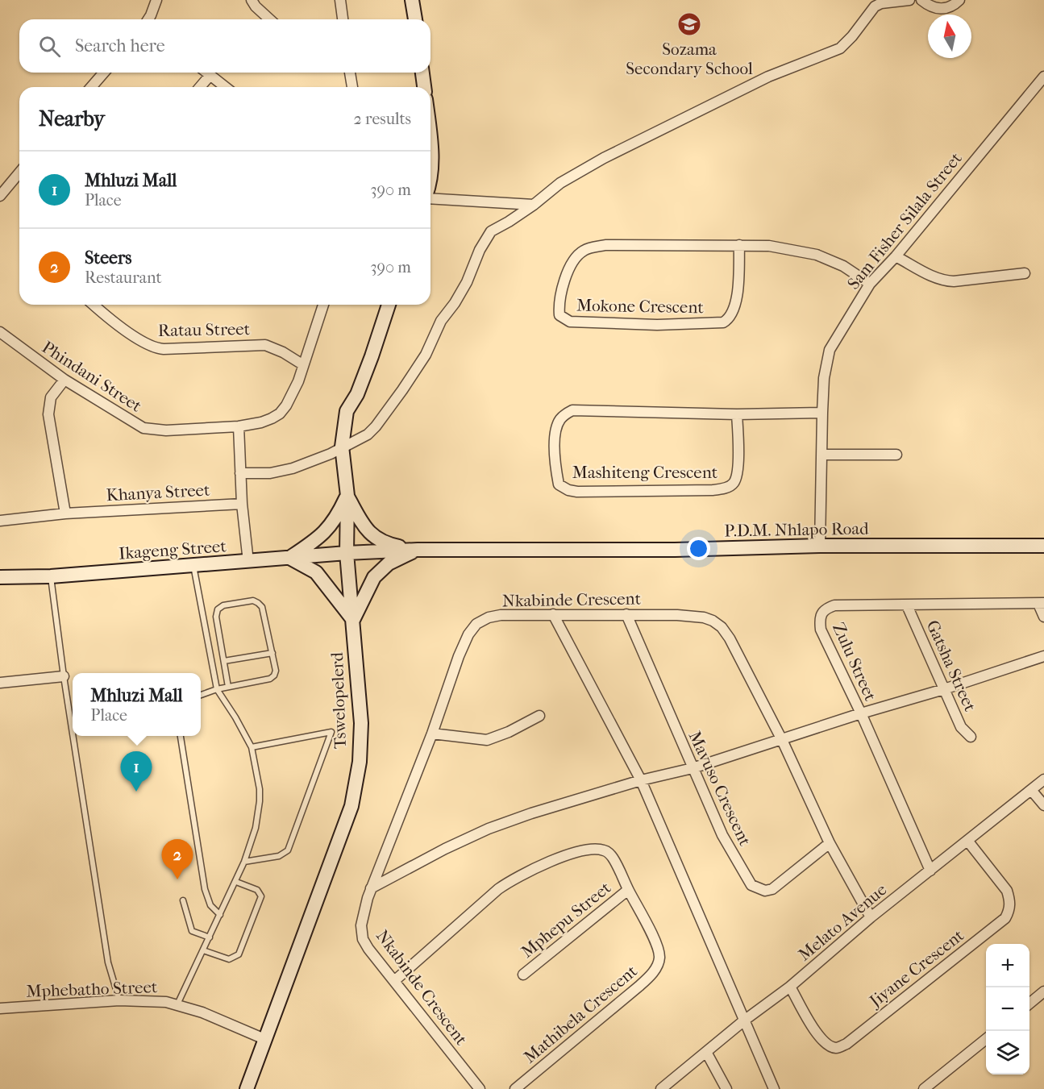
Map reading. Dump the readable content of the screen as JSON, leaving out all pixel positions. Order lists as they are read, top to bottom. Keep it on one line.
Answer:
{"streets":{"street":["Sam Fisher Silala Street","Mokone Crescent","Ratau Street","Phindani Street","Mashiteng Crescent","Khanya Street","P.D.M. Nhlapo Road","Ikageng Street","Nkabinde Crescent","Zulu Street","Gatsha Street","Tswelopelerd","Mavuso Crescent","Mphepu Street","Melato Avenue","Jiyane Crescent","Mphebatho Street","Mathibela Crescent"]},"crossings":[["Sam Fisher Silala Street","Mokone Crescent"],["Sam Fisher Silala Street","Mashiteng Crescent"],["Sam Fisher Silala Street","P.D.M. Nhlapo Road"],["Ratau Street","Phindani Street"],["P.D.M. Nhlapo Road","Ikageng Street"],["P.D.M. Nhlapo Road","Tswelopelerd"],["Ikageng Street","Tswelopelerd"],["Nkabinde Crescent","Mavuso Crescent"],["Nkabinde Crescent","Melato Avenue"],["Nkabinde Crescent","Mathibela Crescent"],["Zulu Street","Gatsha Street"],["Zulu Street","Melato Avenue"],["Tswelopelerd","Mphebatho Street"],["Mphepu Street","Mathibela Crescent"],["Melato Avenue","Jiyane Crescent"]],"places":{"school or university":["Sozama Secondary School"]},"north":"top","page":{"search":"Search here","heading":["Nearby","2 results"],"list":[{"mark":"1","name":"Mhluzi Mall","note":"Place","value":"390 m"},{"mark":"2","name":"Steers","note":"Restaurant","value":"390 m"}],"popup":["Mhluzi Mall","Place"],"pins":["1","2"],"map_buttons":["+","−"]}}
